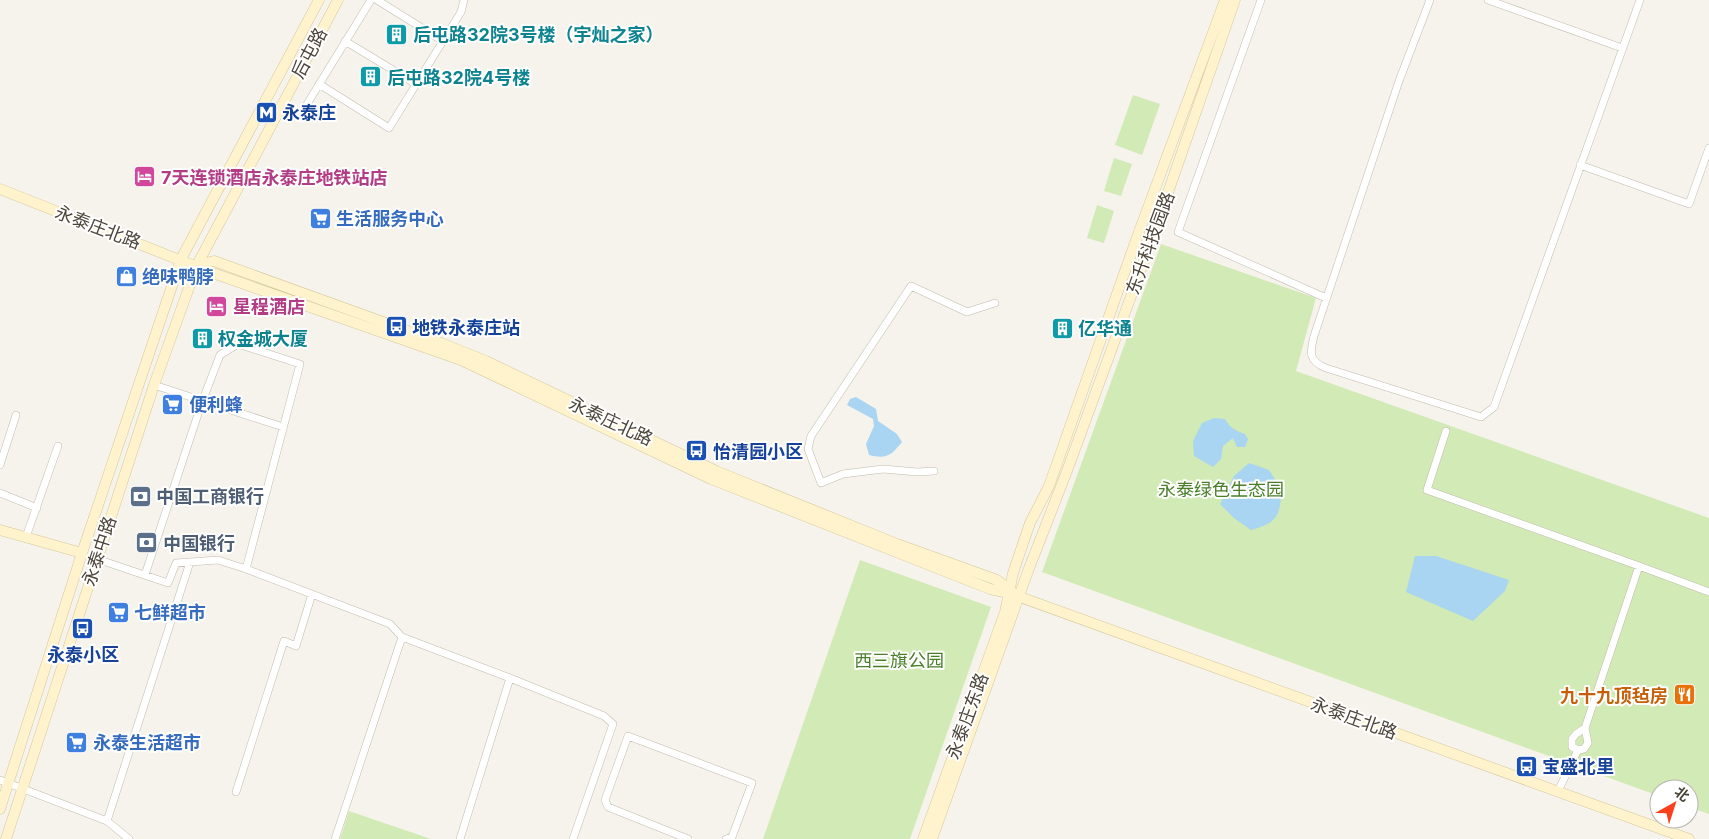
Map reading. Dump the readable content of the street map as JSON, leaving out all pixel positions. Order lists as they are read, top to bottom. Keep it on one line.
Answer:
{"streets":{"street":["后屯路","永泰庄北路","东升科技园路","永泰中路","永泰庄东路"]},"crossings":[["后屯路","永泰庄北路"],["后屯路","永泰中路"],["永泰庄北路","东升科技园路"],["永泰庄北路","永泰中路"],["永泰庄北路","永泰庄东路"],["东升科技园路","永泰庄东路"]],"parks":["永泰绿色生态园","西三旗公园"],"places":{"building":["后屯路32院3号楼（宇灿之家）","后屯路32院4号楼","亿华通","权金城大厦"],"metro station":["永泰庄"],"hotel":["7天连锁酒店永泰庄地铁站店","星程酒店"],"supermarket":["生活服务中心","便利蜂","七鲜超市","永泰生活超市"],"shop":["绝味鸭脖"],"bus stop":["地铁永泰庄站","怡清园小区","永泰小区","宝盛北里"],"bank":["中国工商银行","中国银行"],"restaurant":["九十九顶毡房"]},"north":"top right"}
